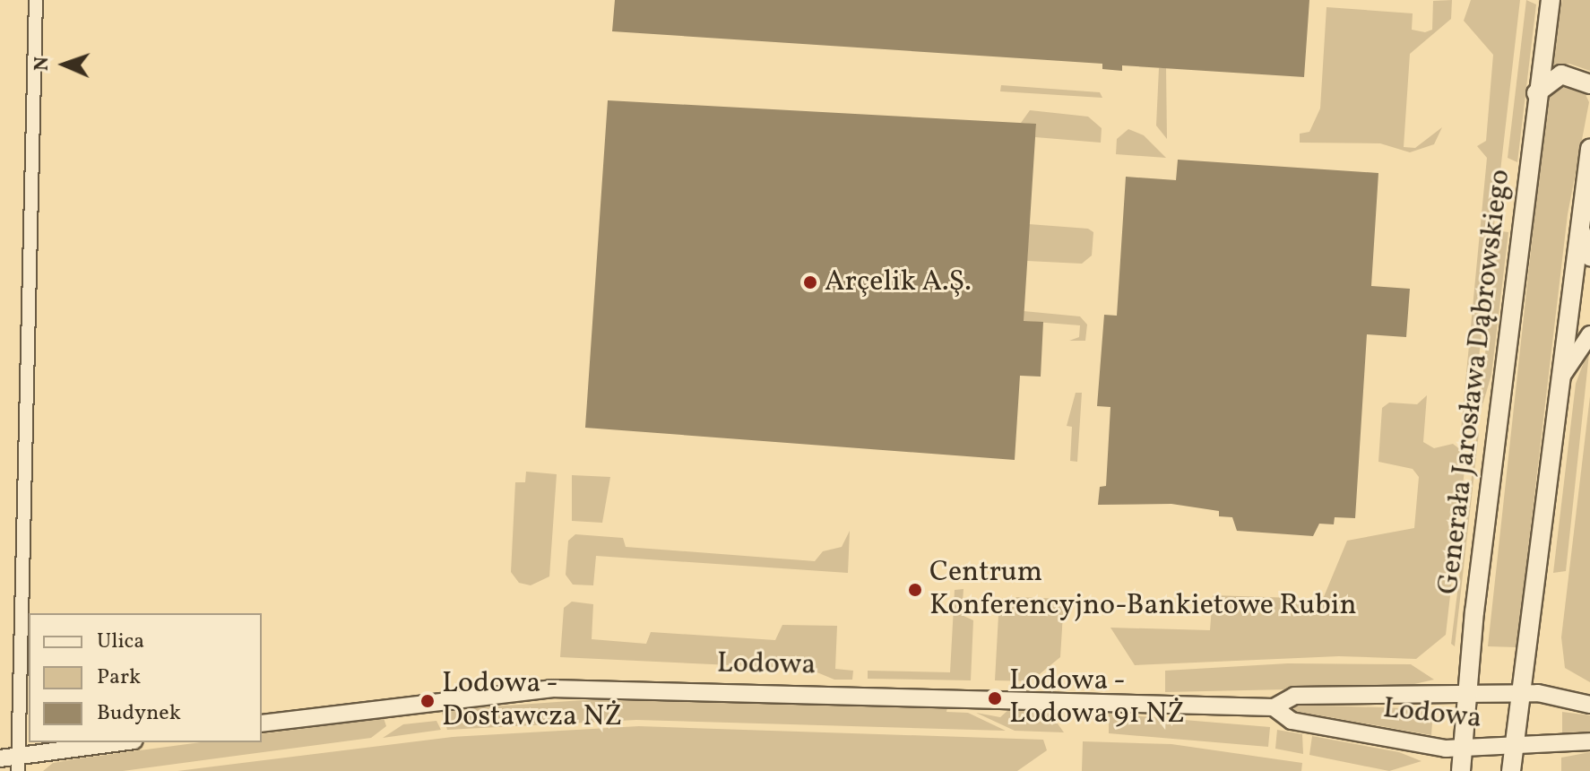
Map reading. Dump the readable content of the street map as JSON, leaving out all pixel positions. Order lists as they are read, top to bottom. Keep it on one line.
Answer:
{"streets":{"main road":["Generała Jarosława Dąbrowskiego"],"street":["Lodowa"]},"crossings":[["Generała Jarosława Dąbrowskiego","Lodowa"]],"places":["Arçelik A.Ş.","Centrum Konferencyjno-Bankietowe Rubin","Lodowa - Lodowa 91 NŻ","Lodowa - Dostawcza NŻ"],"legend":["Ulica","Park","Budynek"],"north":"left"}
